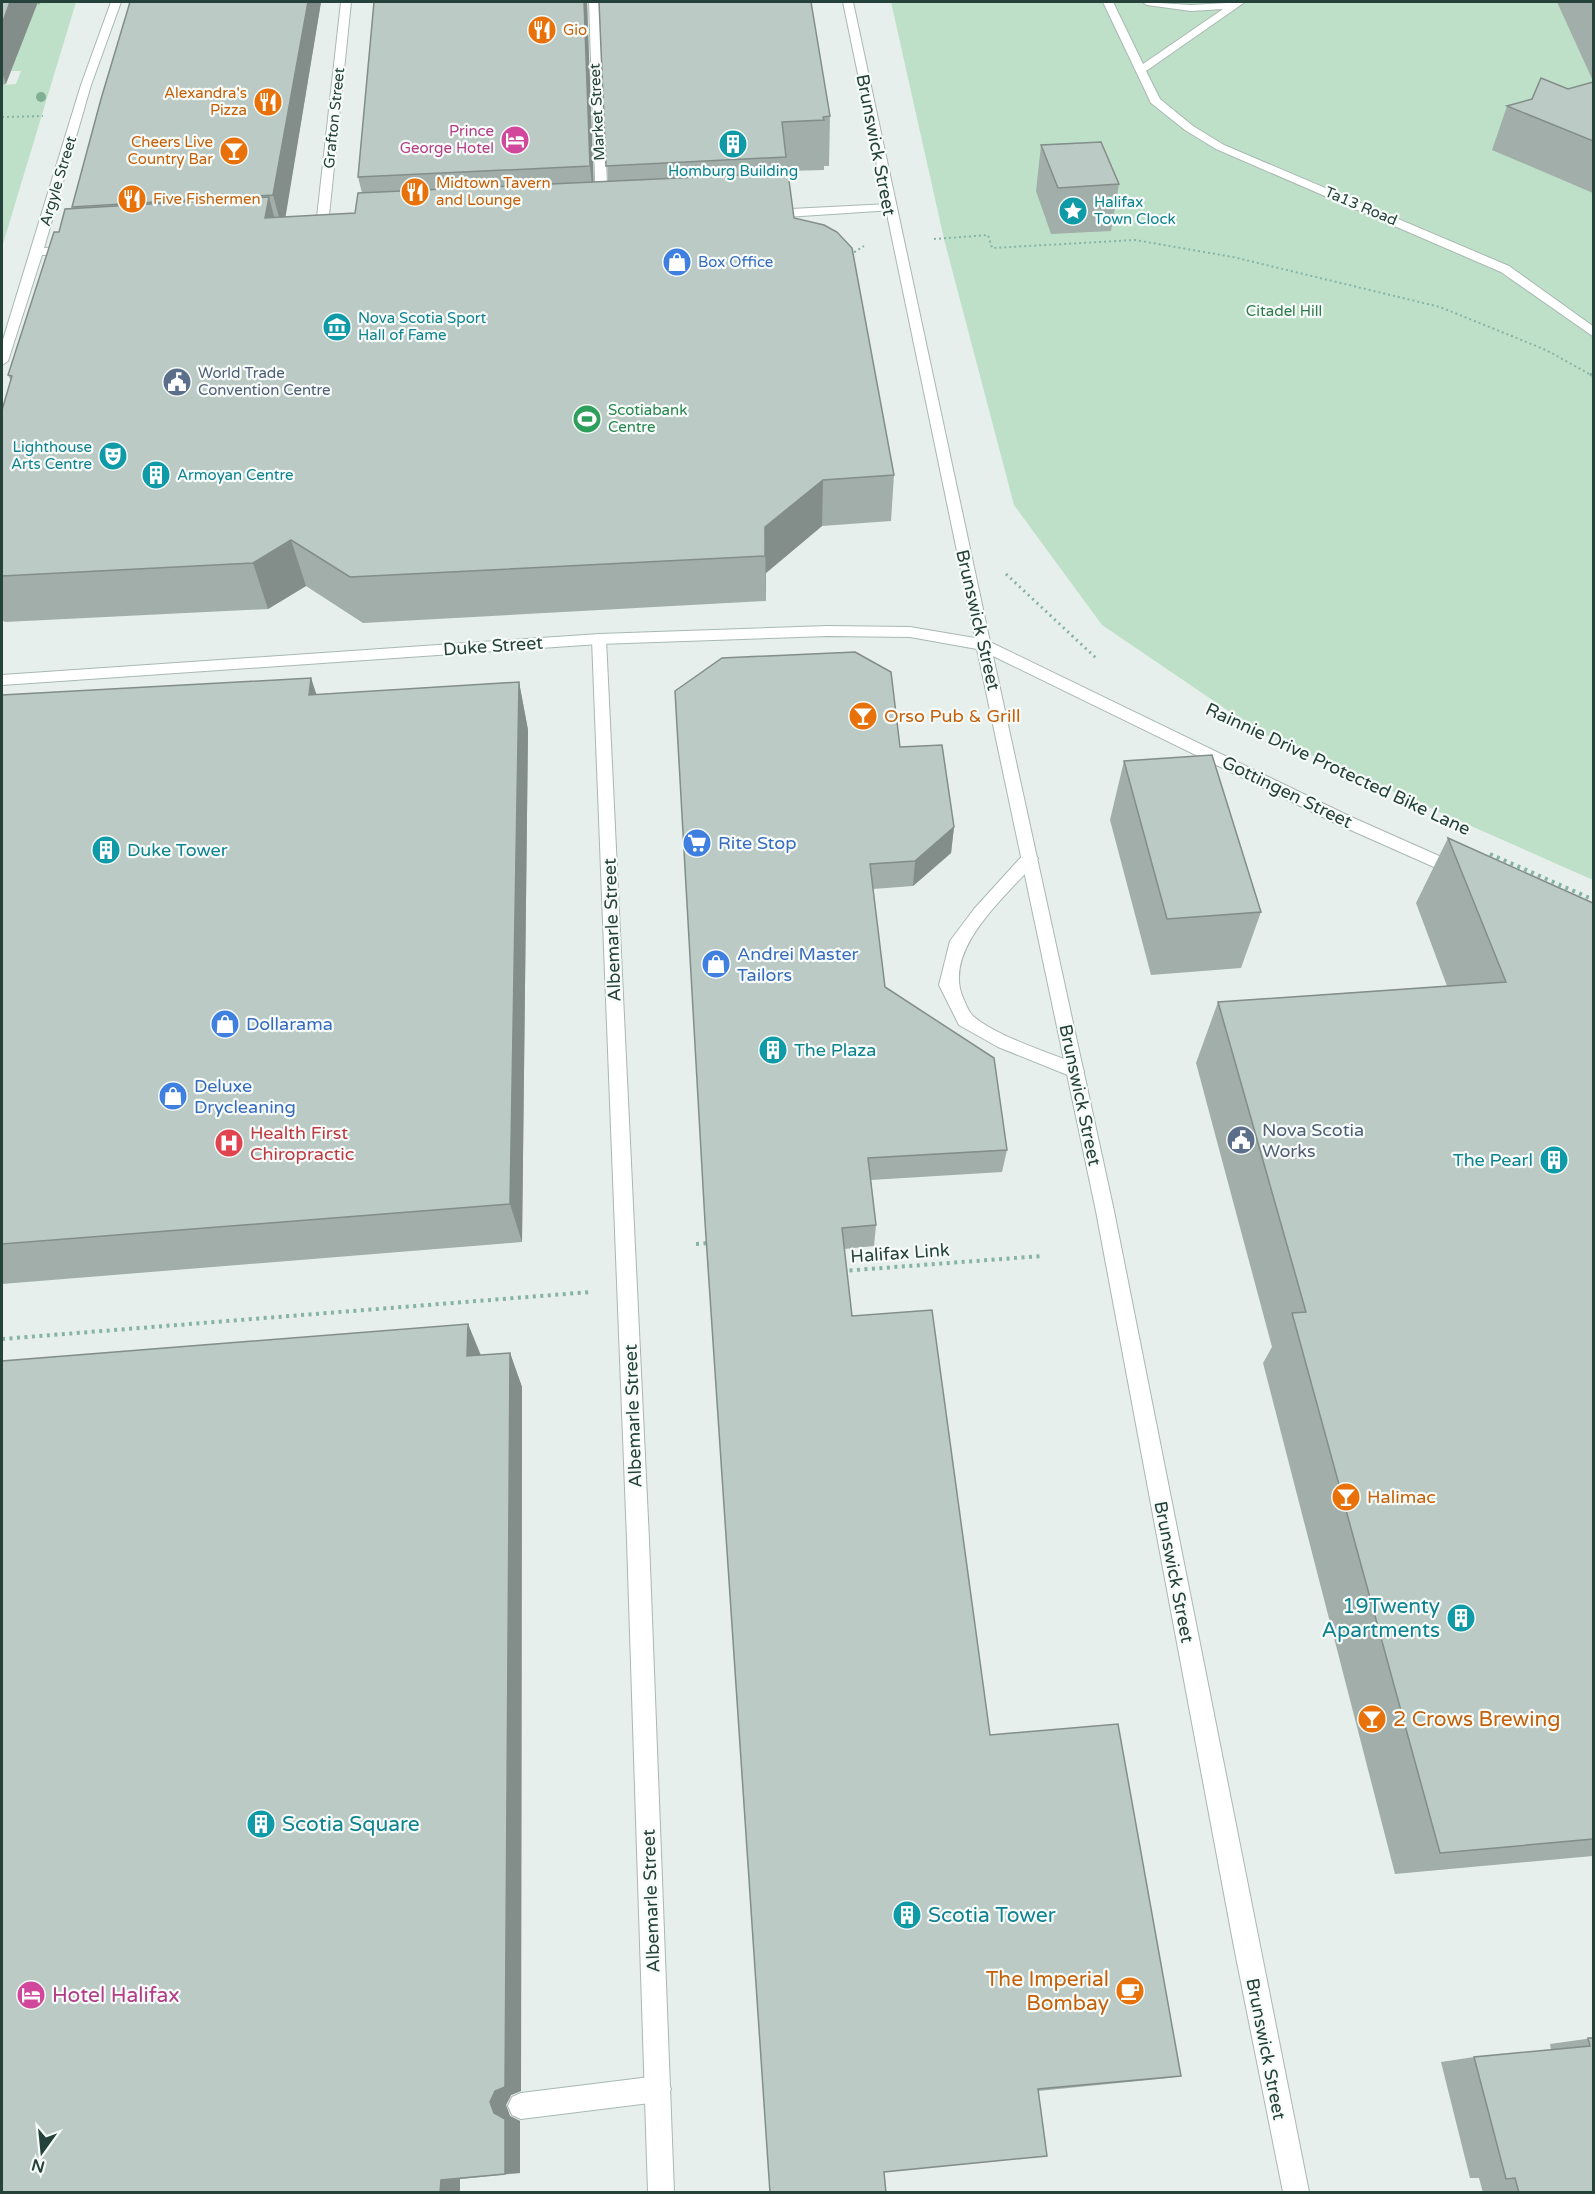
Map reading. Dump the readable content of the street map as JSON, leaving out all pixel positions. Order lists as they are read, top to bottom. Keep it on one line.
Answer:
{"streets":{"street":["Market Street","Grafton Street","Brunswick Street","Argyle Street","Ta13 Road","Duke Street","Gottingen Street","Albemarle Street"],"path":["Rainnie Drive Protected Bike Lane","Halifax Link"]},"crossings":[["Brunswick Street","Duke Street"],["Brunswick Street","Gottingen Street"],["Duke Street","Gottingen Street"],["Duke Street","Albemarle Street"]],"parks":["Citadel Hill"],"places":{"restaurant":["Gio","Alexandra's Pizza","Midtown Tavern and Lounge","Five Fishermen"],"hotel":["Prince George Hotel","Hotel Halifax"],"building":["Homburg Building","Armoyan Centre","Duke Tower","The Plaza","The Pearl","19Twenty Apartments","Scotia Square","Scotia Tower"],"bar":["Cheers Live Country Bar","Orso Pub & Grill","Halimac","2 Crows Brewing"],"place":["Halifax Town Clock"],"shop":["Box Office","Andrei Master Tailors","Dollarama","Deluxe Drycleaning"],"museum":["Nova Scotia Sport Hall of Fame"],"public building":["World Trade Convention Centre","Nova Scotia Works"],"sports":["Scotiabank Centre"],"theatre":["Lighthouse Arts Centre"],"supermarket":["Rite Stop"],"hospital":["Health First Chiropractic"],"cafe":["The Imperial Bombay"]},"north":"bottom"}
